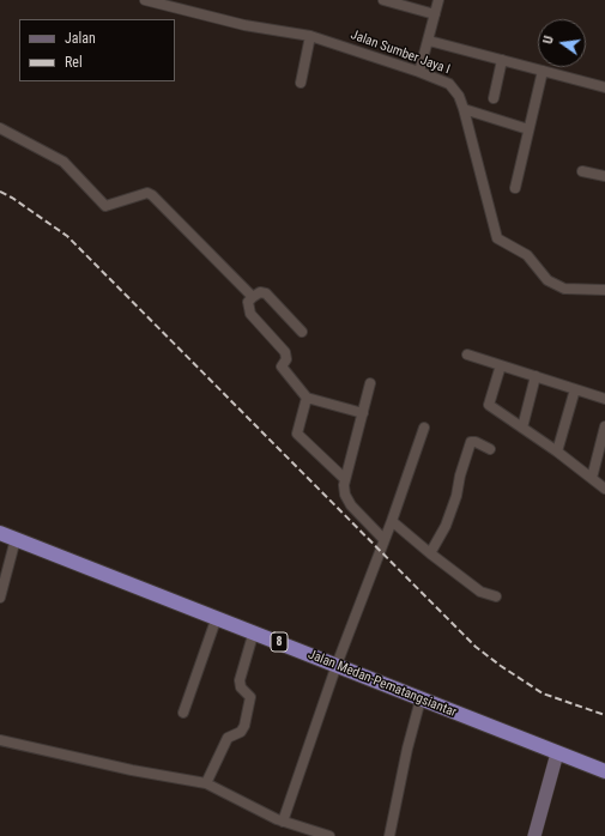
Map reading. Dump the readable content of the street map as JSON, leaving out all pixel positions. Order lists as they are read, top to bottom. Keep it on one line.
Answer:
{"streets":{"highway":["8","Jalan Medan-Pematangsiantar"],"street":["Jalan Sumber Jaya I"]},"legend":["Jalan","Rel"],"north":"left"}
